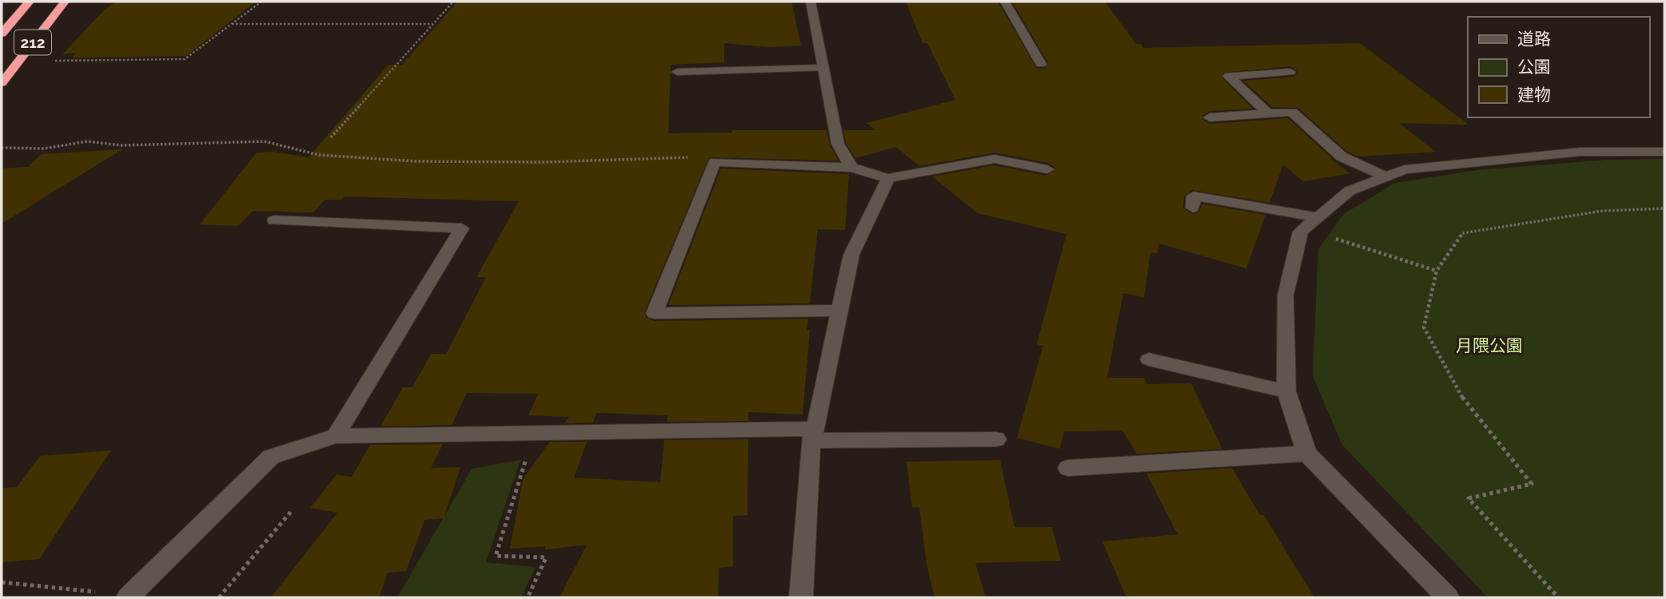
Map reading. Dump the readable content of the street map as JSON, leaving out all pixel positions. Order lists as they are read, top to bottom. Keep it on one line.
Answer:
{"streets":{"highway":["212"]},"parks":["月隈公園"],"legend":["道路","公園","建物"]}
